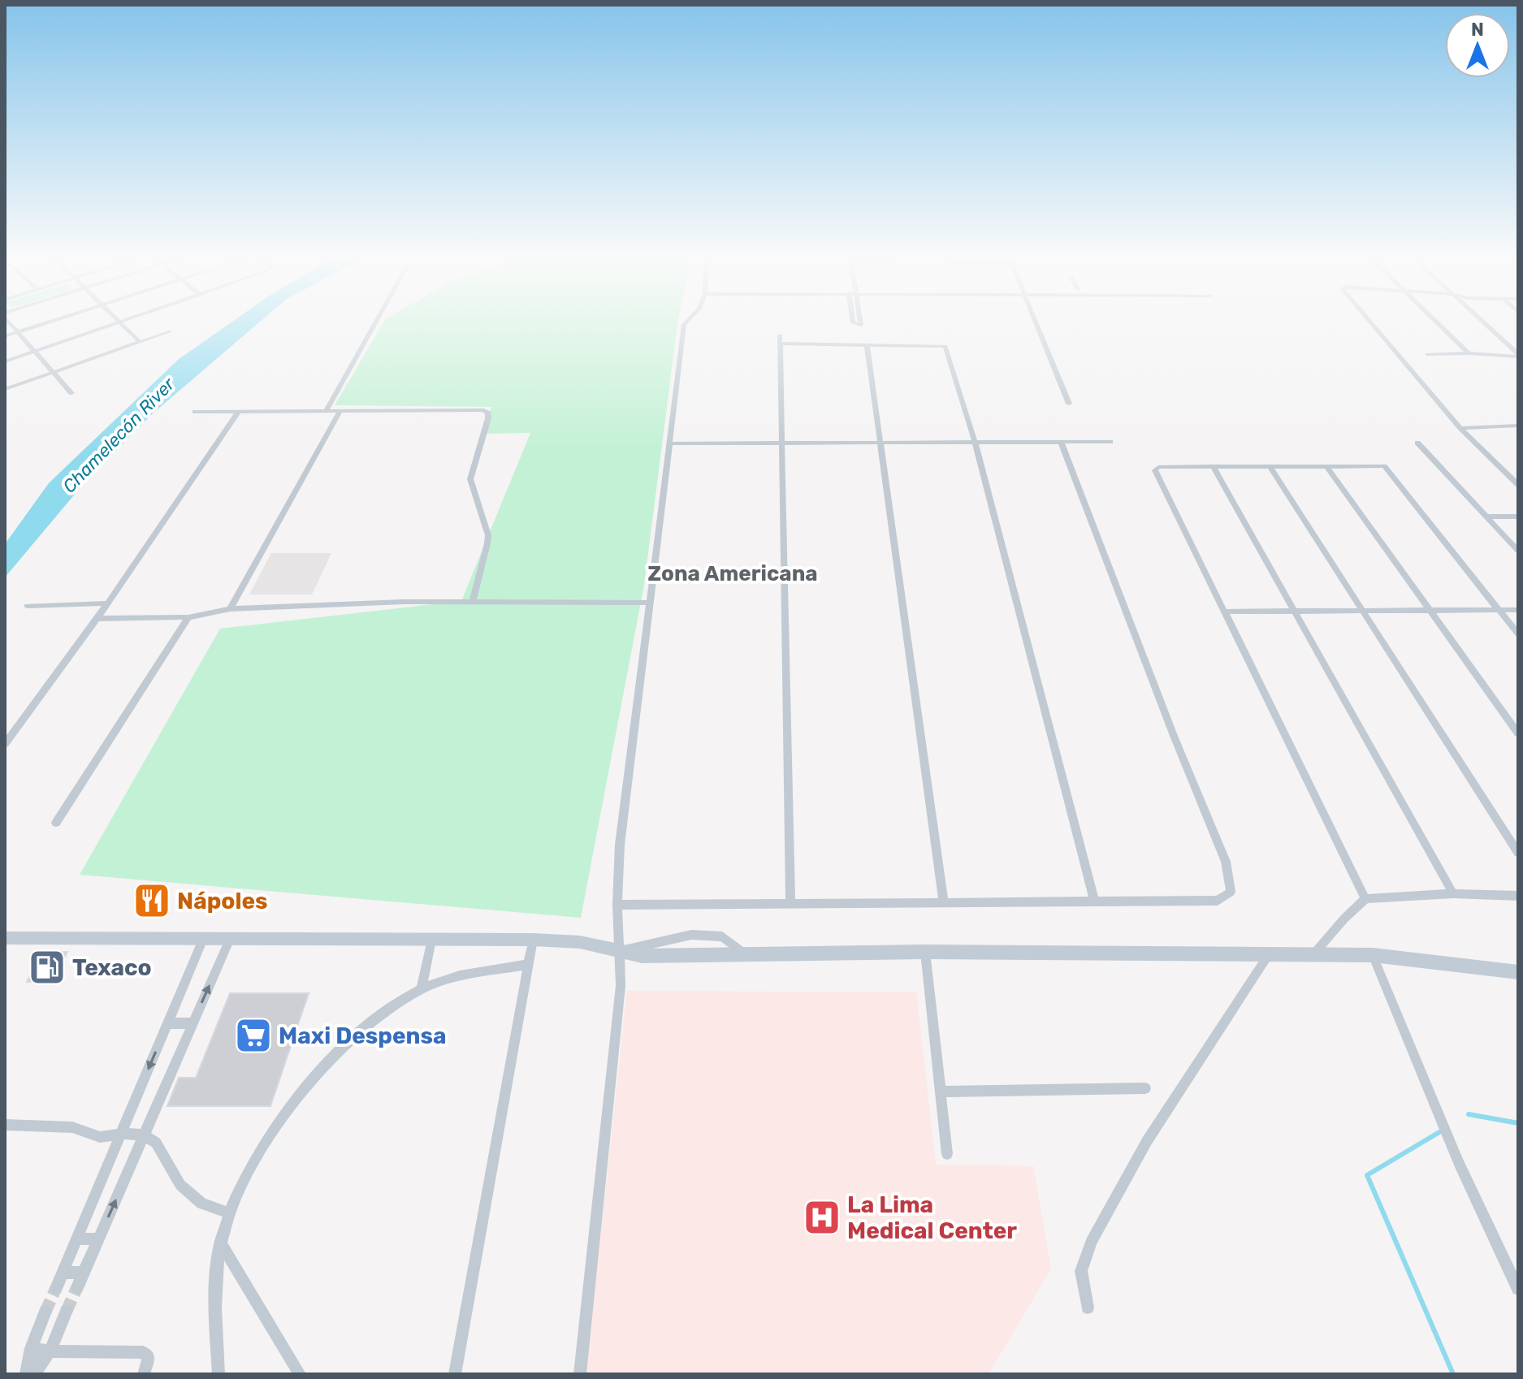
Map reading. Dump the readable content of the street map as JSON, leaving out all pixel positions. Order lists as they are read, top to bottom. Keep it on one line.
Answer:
{"districts":["Zona Americana"],"water":["Chamelecón River"],"places":{"restaurant":["Nápoles"],"fuel station":["Texaco"],"supermarket":["Maxi Despensa"],"hospital":["La Lima Medical Center"]},"north":"top"}
